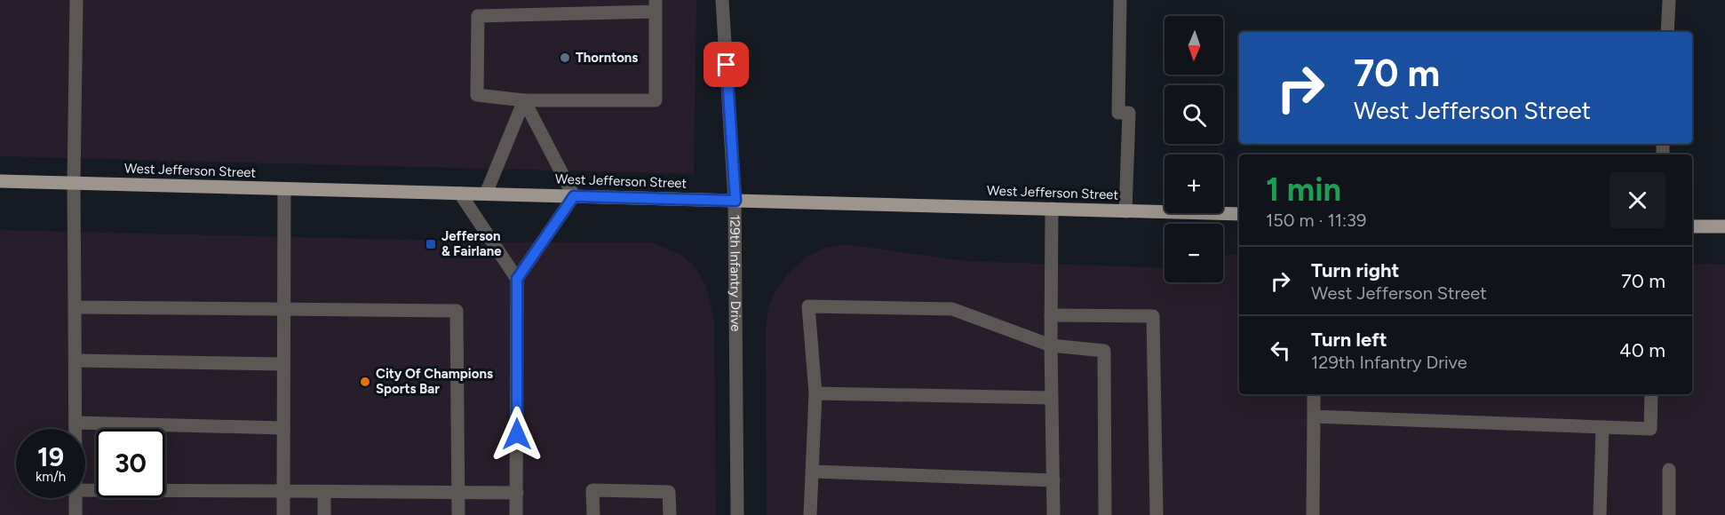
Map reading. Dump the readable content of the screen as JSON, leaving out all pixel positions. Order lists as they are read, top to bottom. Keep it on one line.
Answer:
{"streets":{"main road":["West Jefferson Street"],"street":["129th Infantry Drive"]},"crossings":[["West Jefferson Street","129th Infantry Drive"]],"places":{"other":["Thorntons","City Of Champions Sports Bar"],"transit":["Jefferson & Fairlane"]},"north":"bottom","page":{"map_buttons":["+","−"],"turn":["70 m","West Jefferson Street"],"heading":["1 min","150 m · 11:39"],"list":[{"name":"Turn right","note":"West Jefferson Street","value":"70 m"},{"name":"Turn left","note":"129th Infantry Drive","value":"40 m"}],"speed":"19 km/h","limit":"30"}}
